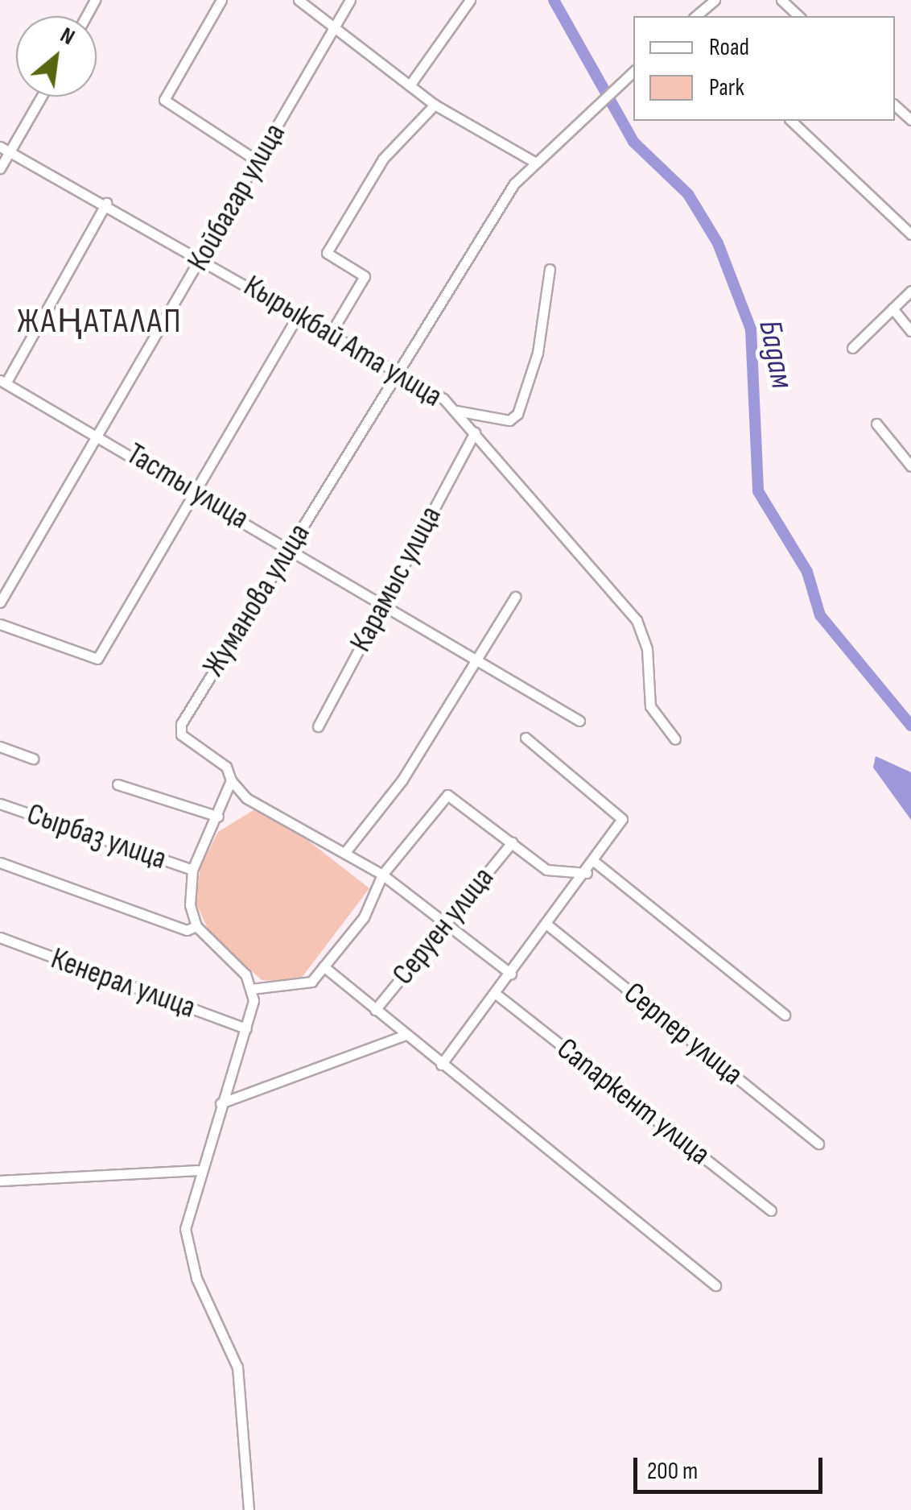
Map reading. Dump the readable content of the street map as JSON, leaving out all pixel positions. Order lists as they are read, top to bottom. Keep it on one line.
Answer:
{"streets":{"street":["Койбагар улица","Кырыкбай Ата улица","Тасты улица","Карамыс улица","Жуманова улица","Сырбаз улица","Серуен улица","Кенерал улица","Серпер улица","Сапаркент улица"]},"crossings":[["Койбагар улица","Кырыкбай Ата улица"],["Койбагар улица","Тасты улица"],["Кырыкбай Ата улица","Карамыс улица"],["Кырыкбай Ата улица","Жуманова улица"],["Тасты улица","Карамыс улица"],["Тасты улица","Жуманова улица"]],"districts":["ЖАҢАТАЛАП"],"water":["Бадам"],"legend":["Road","Park"],"scale_bar":"200 m","north":"top right"}
